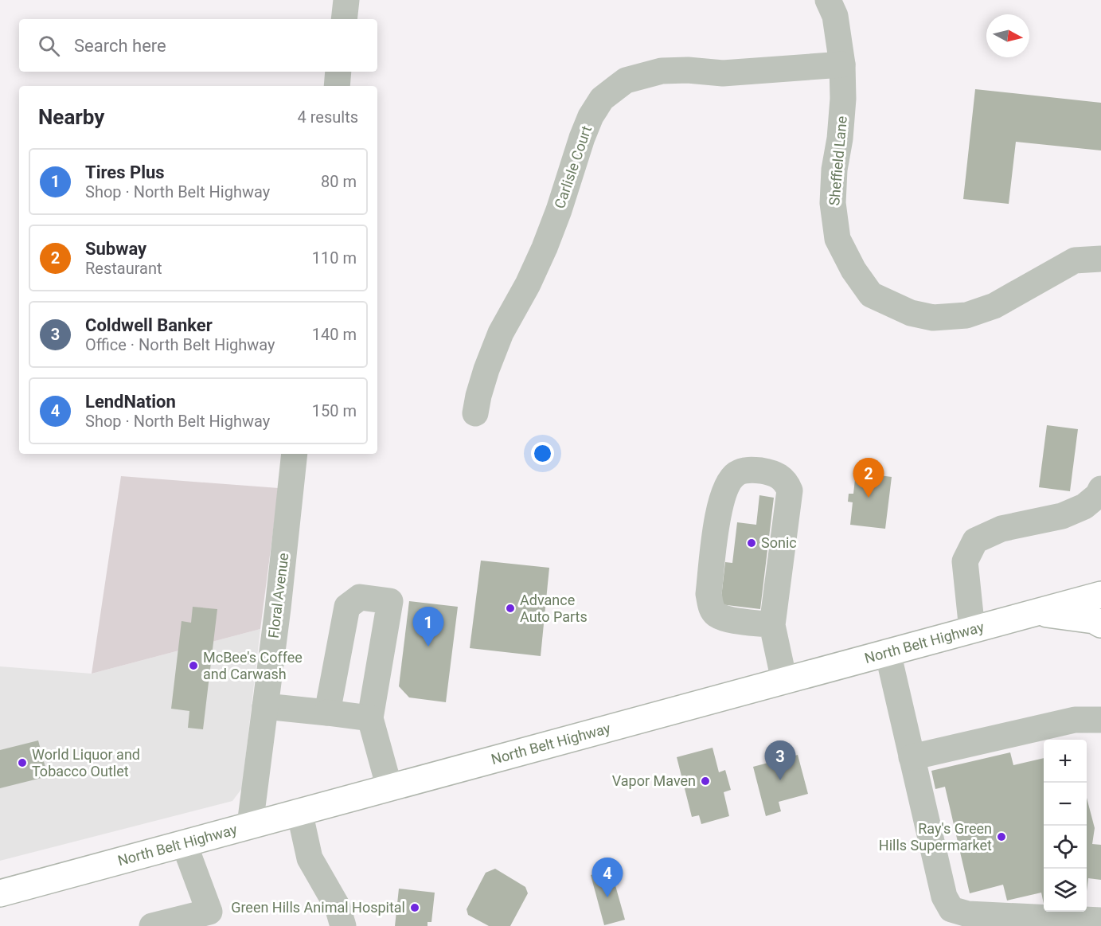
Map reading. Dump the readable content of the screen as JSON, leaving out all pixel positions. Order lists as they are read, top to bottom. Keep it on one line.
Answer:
{"streets":{"main road":["North Belt Highway"],"street":["Sheffield Lane","Carlisle Court","Floral Avenue"]},"crossings":[["Sheffield Lane","Carlisle Court"],["Floral Avenue","North Belt Highway"]],"places":["Sonic","Advance Auto Parts","McBee's Coffee and Carwash","World Liquor and Tobacco Outlet","Vapor Maven","Ray's Green Hills Supermarket","Green Hills Animal Hospital"],"north":"right","page":{"search":"Search here","heading":["Nearby","4 results"],"list":[{"mark":"1","name":"Tires Plus","note":"Shop · North Belt Highway","value":"80 m"},{"mark":"2","name":"Subway","note":"Restaurant","value":"110 m"},{"mark":"3","name":"Coldwell Banker","note":"Office · North Belt Highway","value":"140 m"},{"mark":"4","name":"LendNation","note":"Shop · North Belt Highway","value":"150 m"}],"pins":["2","1","3","4"],"map_buttons":["+","−"]}}
